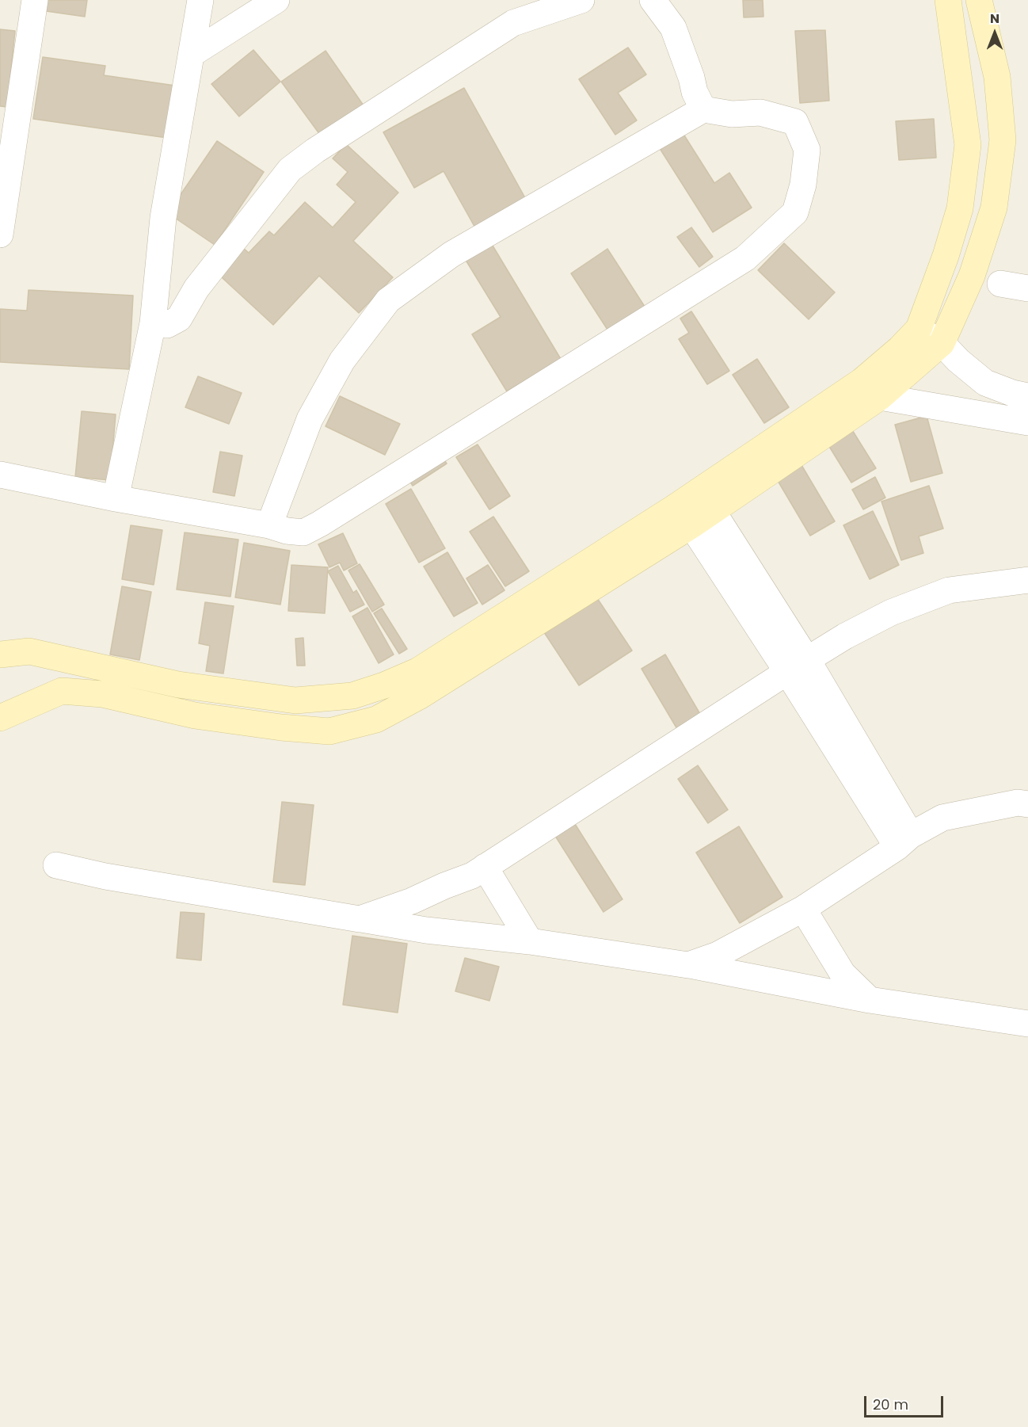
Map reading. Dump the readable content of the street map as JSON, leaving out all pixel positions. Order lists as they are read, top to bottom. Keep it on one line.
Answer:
{"scale_bar":"20 m","north":"top"}
